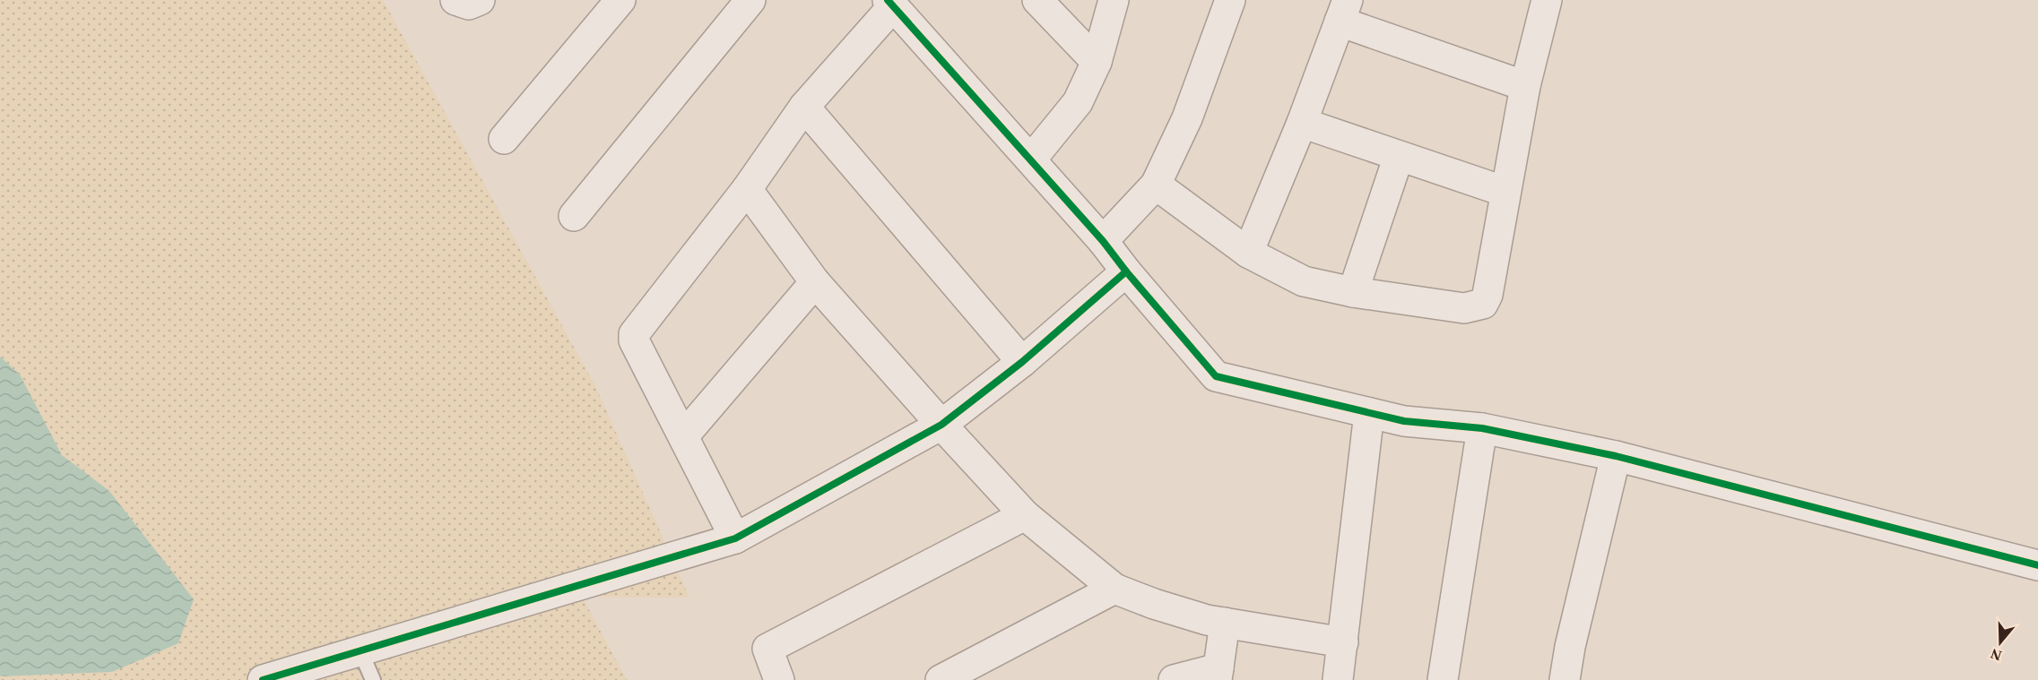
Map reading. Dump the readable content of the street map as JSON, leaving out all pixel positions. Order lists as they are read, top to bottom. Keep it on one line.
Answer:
{"north":"bottom"}
